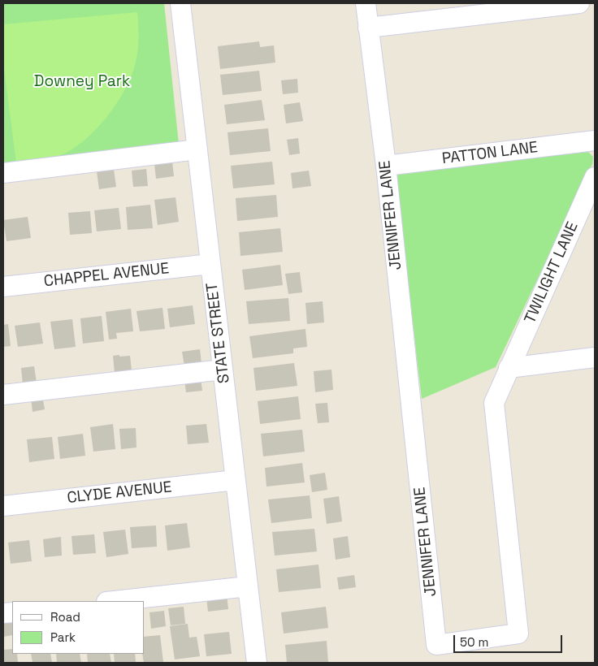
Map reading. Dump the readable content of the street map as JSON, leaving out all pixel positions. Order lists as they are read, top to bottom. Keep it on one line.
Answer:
{"streets":{"street":["PATTON LANE","JENNIFER LANE","TWILIGHT LANE","CHAPPEL AVENUE","STATE STREET","CLYDE AVENUE"]},"crossings":[["PATTON LANE","JENNIFER LANE"],["JENNIFER LANE","TWILIGHT LANE"],["CHAPPEL AVENUE","STATE STREET"],["STATE STREET","CLYDE AVENUE"]],"parks":["Downey Park"],"legend":["Road","Park"],"scale_bar":"50 m"}
